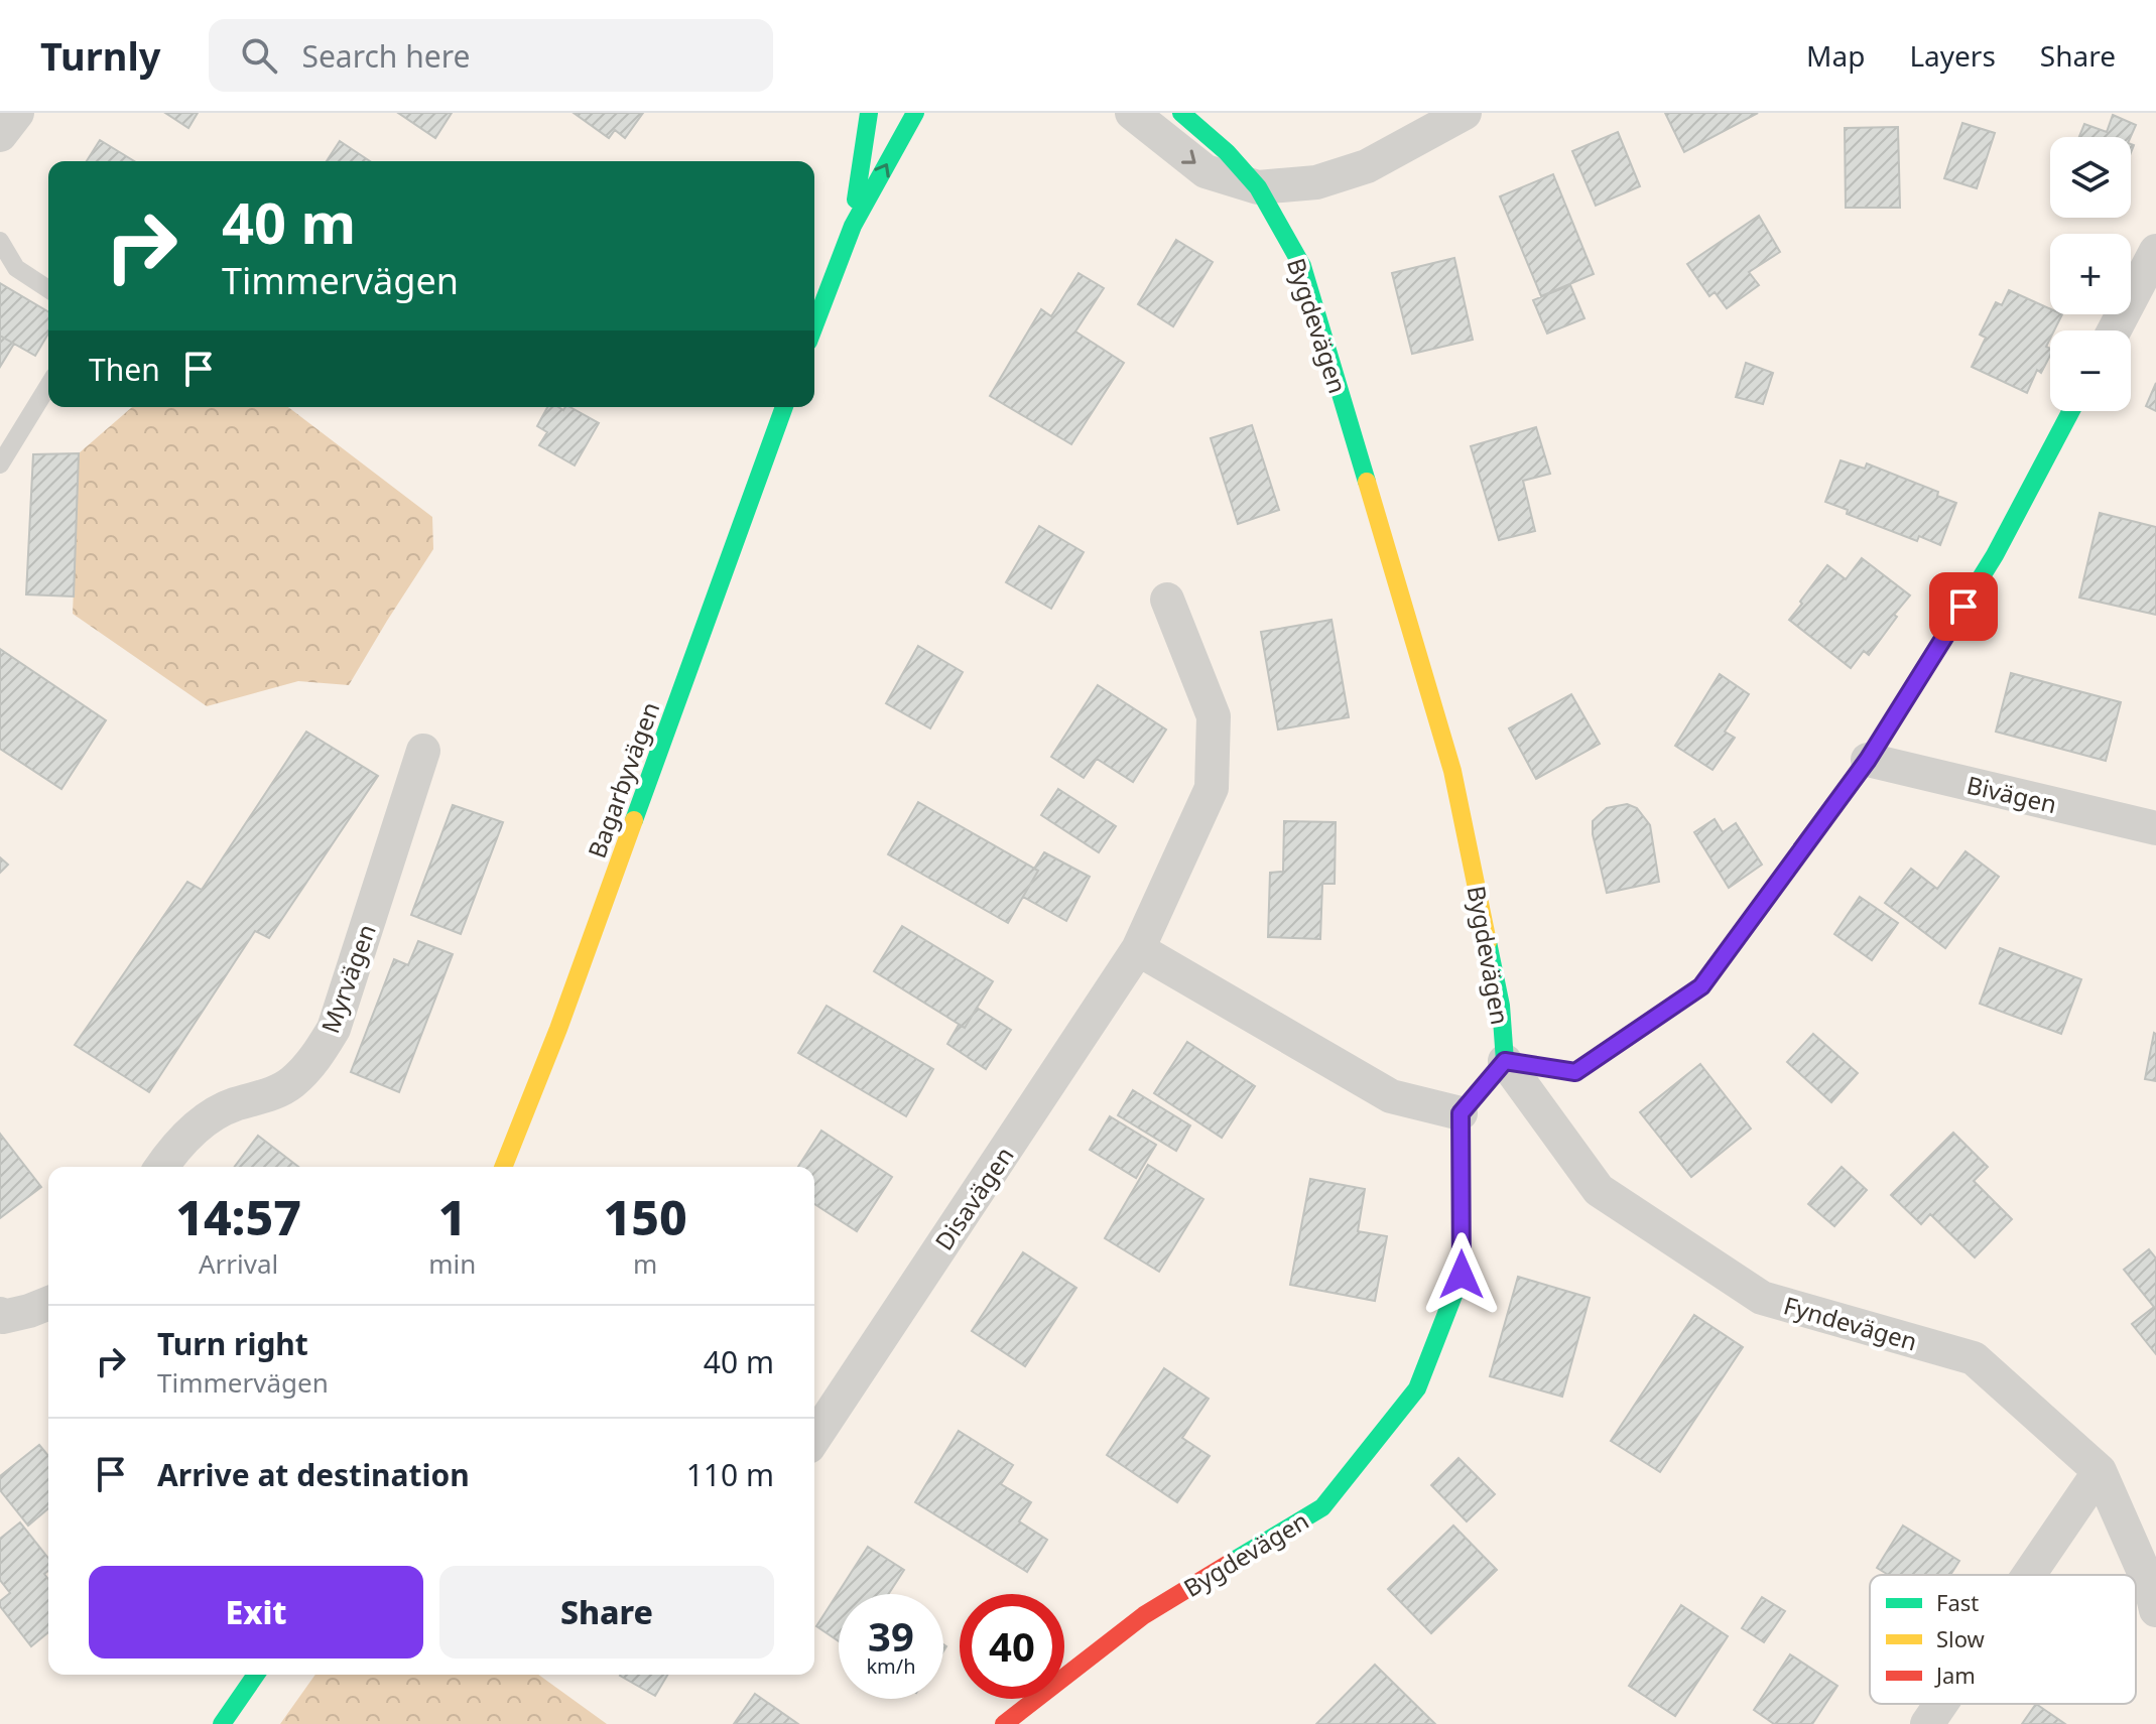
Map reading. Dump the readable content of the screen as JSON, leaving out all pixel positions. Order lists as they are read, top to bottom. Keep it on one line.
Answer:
{"streets":{"street":["Bygdevägen","Bagarbyvägen","Bivägen","Myrvägen","Disavägen","Fyndevägen"]},"crossings":[["Bygdevägen","Fyndevägen"]],"legend":["Fast","Slow","Jam"],"page":{"header":"Turnly","search":"Search here","nav":["Map","Layers","Share"],"map_buttons":["+","−"],"turn":["40 m","Timmervägen"],"then":"Then","eta":["14:57","Arrival","1","min","150","m"],"list":[{"name":"Turn right","note":"Timmervägen","value":"40 m"},{"name":"Arrive at destination","value":"110 m"}],"buttons":["Exit","Share"],"speed":"39 km/h","limit":"40"}}
